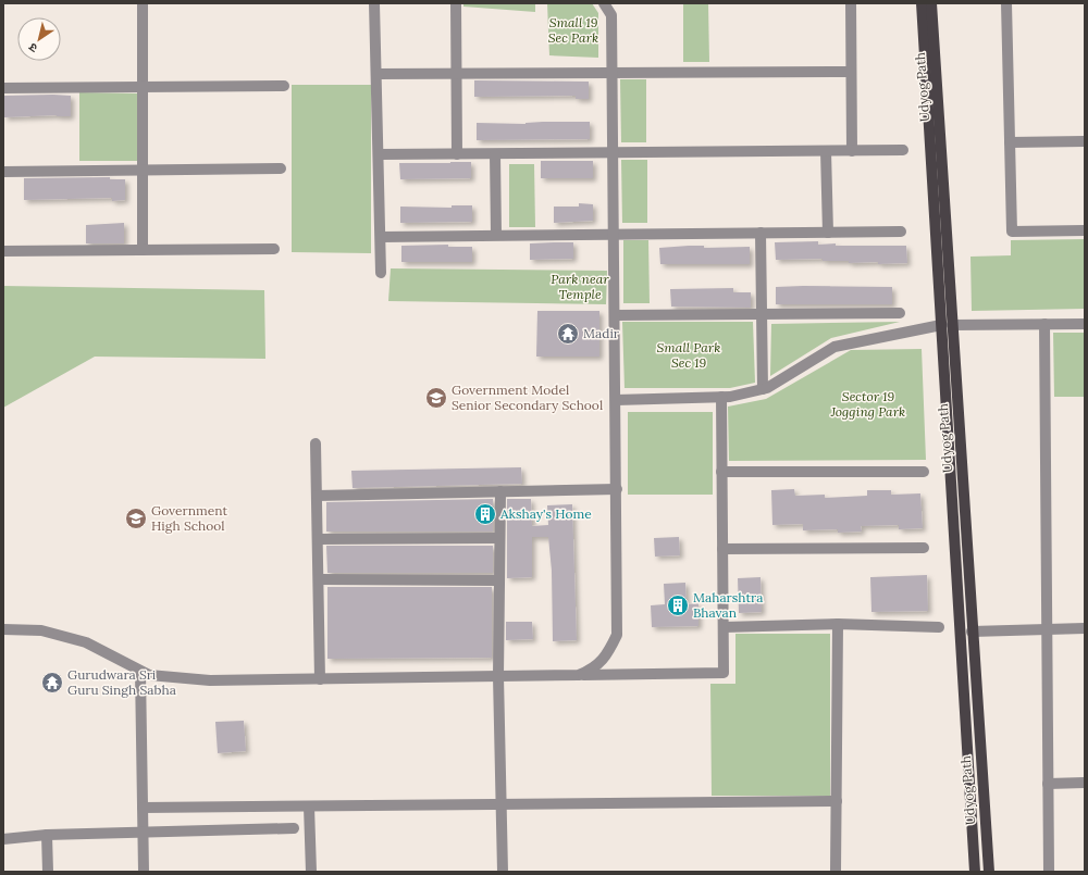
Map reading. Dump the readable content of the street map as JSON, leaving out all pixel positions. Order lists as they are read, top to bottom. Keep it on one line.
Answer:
{"streets":{"main road":["Udyog Path"]},"parks":["Small 19 Sec Park","Park near Temple","Small Park Sec 19","Sector 19 Jogging Park"],"places":{"temple":["Madir","Gurudwara Sri Guru Singh Sabha"],"school or university":["Government Model Senior Secondary School","Government High School"],"building":["Akshay's Home","Maharshtra Bhavan"]},"north":"bottom left"}
